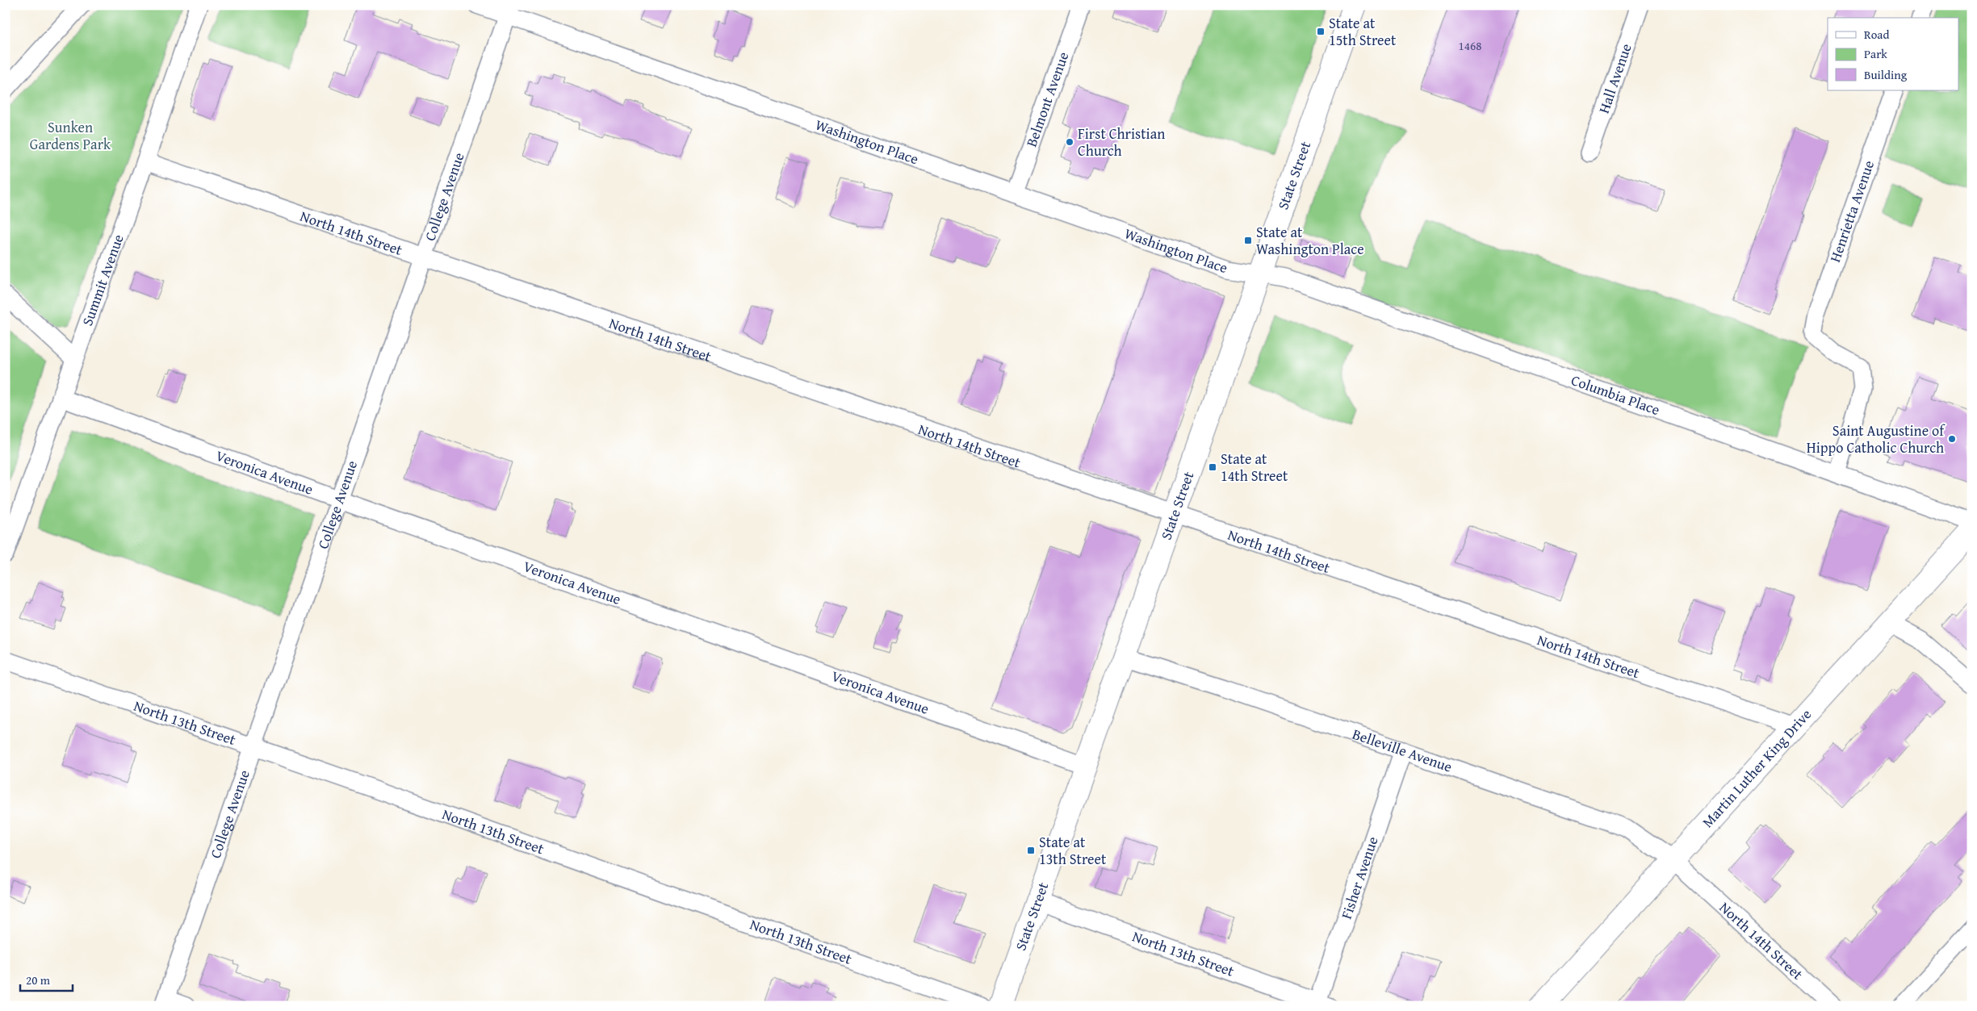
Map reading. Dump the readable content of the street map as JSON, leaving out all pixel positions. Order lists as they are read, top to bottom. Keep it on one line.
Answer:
{"streets":{"main road":["State Street","Martin Luther King Drive"],"street":["Hall Avenue","Belmont Avenue","Washington Place","College Avenue","Henrietta Avenue","North 14th Street","Summit Avenue","Columbia Place","Veronica Avenue","North 13th Street","Belleville Avenue","Fisher Avenue"]},"crossings":[["Belmont Avenue","Washington Place"],["Washington Place","State Street"],["Washington Place","College Avenue"],["Washington Place","Columbia Place"],["State Street","North 14th Street"],["State Street","Columbia Place"],["State Street","Veronica Avenue"],["State Street","North 13th Street"],["State Street","Belleville Avenue"],["College Avenue","North 14th Street"],["College Avenue","Veronica Avenue"],["College Avenue","North 13th Street"],["Henrietta Avenue","Columbia Place"],["North 14th Street","Summit Avenue"],["North 14th Street","Belleville Avenue"],["North 14th Street","Martin Luther King Drive"],["Summit Avenue","Veronica Avenue"],["North 13th Street","Fisher Avenue"],["Belleville Avenue","Martin Luther King Drive"],["Belleville Avenue","Fisher Avenue"]],"parks":["Sunken Gardens Park"],"places":{"transit":["State at 15th Street","State at Washington Place","State at 14th Street","State at 13th Street"],"other":["First Christian Church","Saint Augustine of Hippo Catholic Church"]},"house_numbers":["1468"],"legend":["Road","Park","Building"],"scale_bar":"20 m"}
